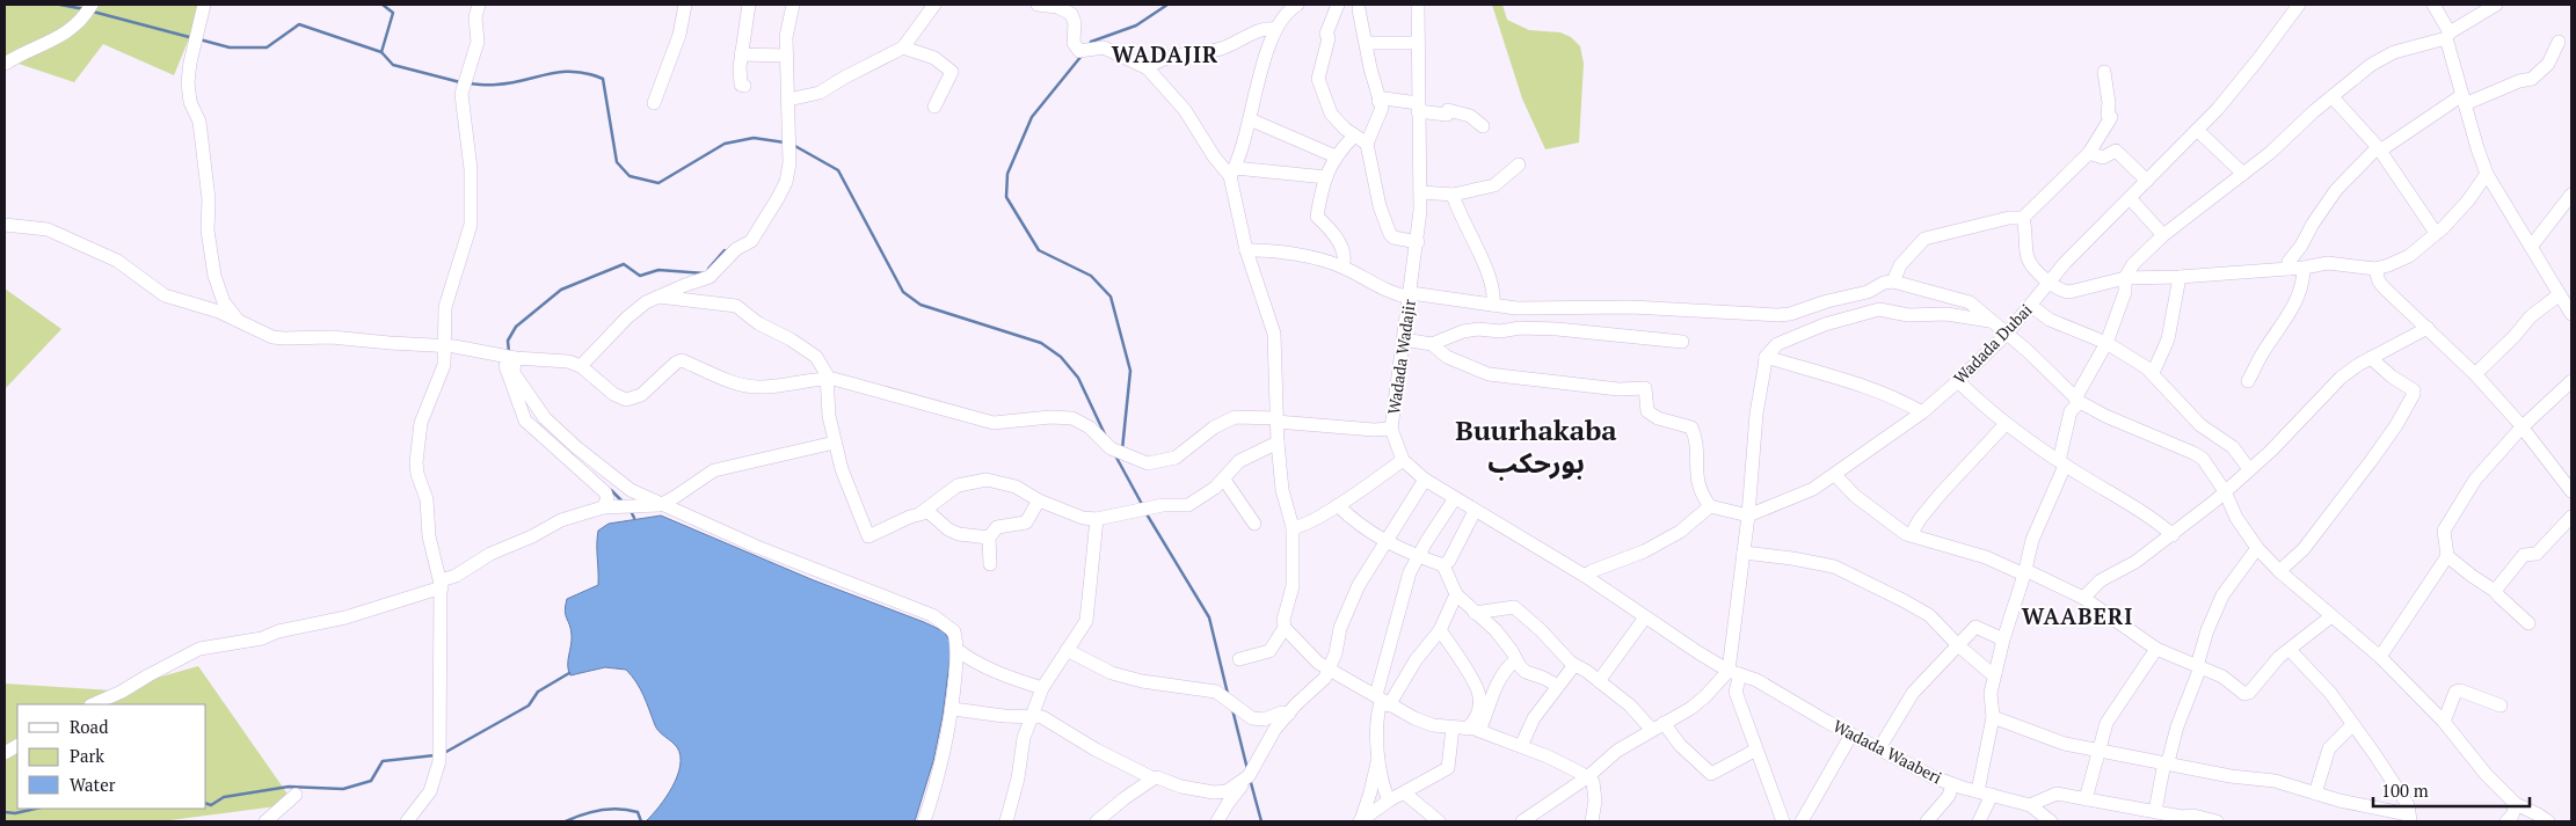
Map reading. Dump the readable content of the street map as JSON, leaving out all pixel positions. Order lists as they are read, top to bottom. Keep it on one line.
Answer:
{"streets":{"street":["Wadada Dubai","Wadada Wadajir","Wadada Waaberi"]},"crossings":[["Wadada Wadajir","Wadada Waaberi"]],"districts":["WADAJIR","Buurhakaba بورحكب","WAABERI"],"legend":["Road","Park","Water"],"scale_bar":"100 m"}
